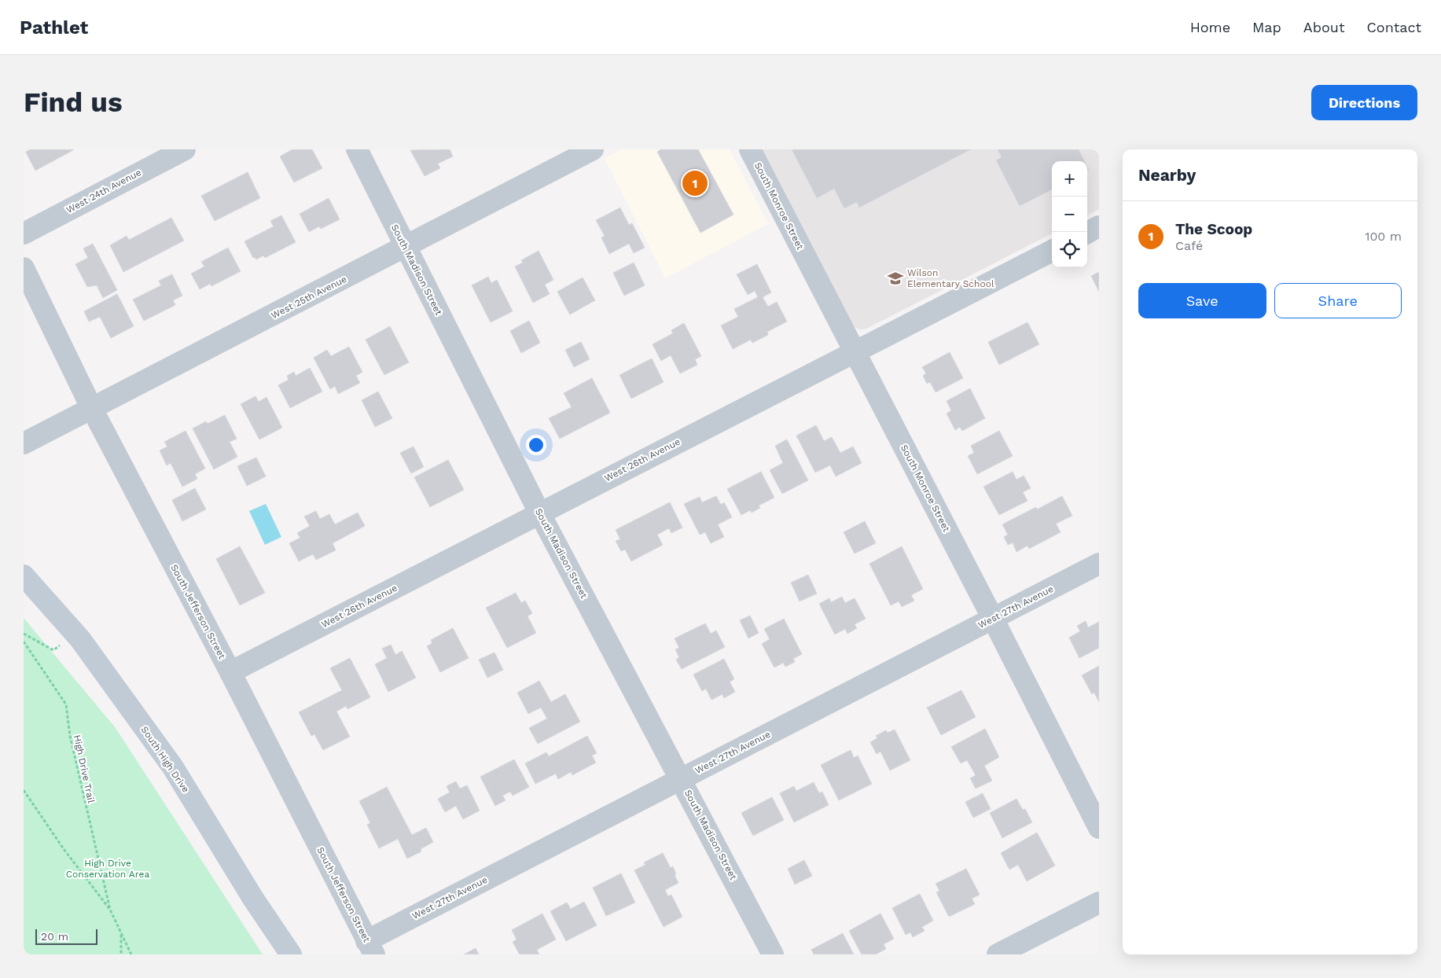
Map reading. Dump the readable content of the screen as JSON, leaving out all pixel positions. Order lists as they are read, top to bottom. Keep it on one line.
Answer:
{"streets":{"main road":["South High Drive"],"street":["West 24th Avenue","South Monroe Street","South Madison Street","West 25th Avenue","West 26th Avenue","West 27th Avenue","South Jefferson Street"],"path":["High Drive Trail"]},"crossings":[["South Monroe Street","West 26th Avenue"],["South Monroe Street","West 27th Avenue"],["South Madison Street","West 25th Avenue"],["South Madison Street","West 26th Avenue"],["South Madison Street","West 27th Avenue"],["West 25th Avenue","South Jefferson Street"],["West 26th Avenue","South Jefferson Street"],["West 27th Avenue","South Jefferson Street"]],"parks":["High Drive Conservation Area"],"places":{"school or university":["Wilson Elementary School"]},"scale_bar":"20 m","page":{"header":"Pathlet","nav":["Home","Map","About","Contact"],"buttons":["Directions",["Save","Share"]],"title":"Find us","heading":"Nearby","map_buttons":["+","−"],"pins":"1","list":[{"mark":"1","name":"The Scoop","note":"Café","value":"100 m"}],"scale":"20 m"}}
